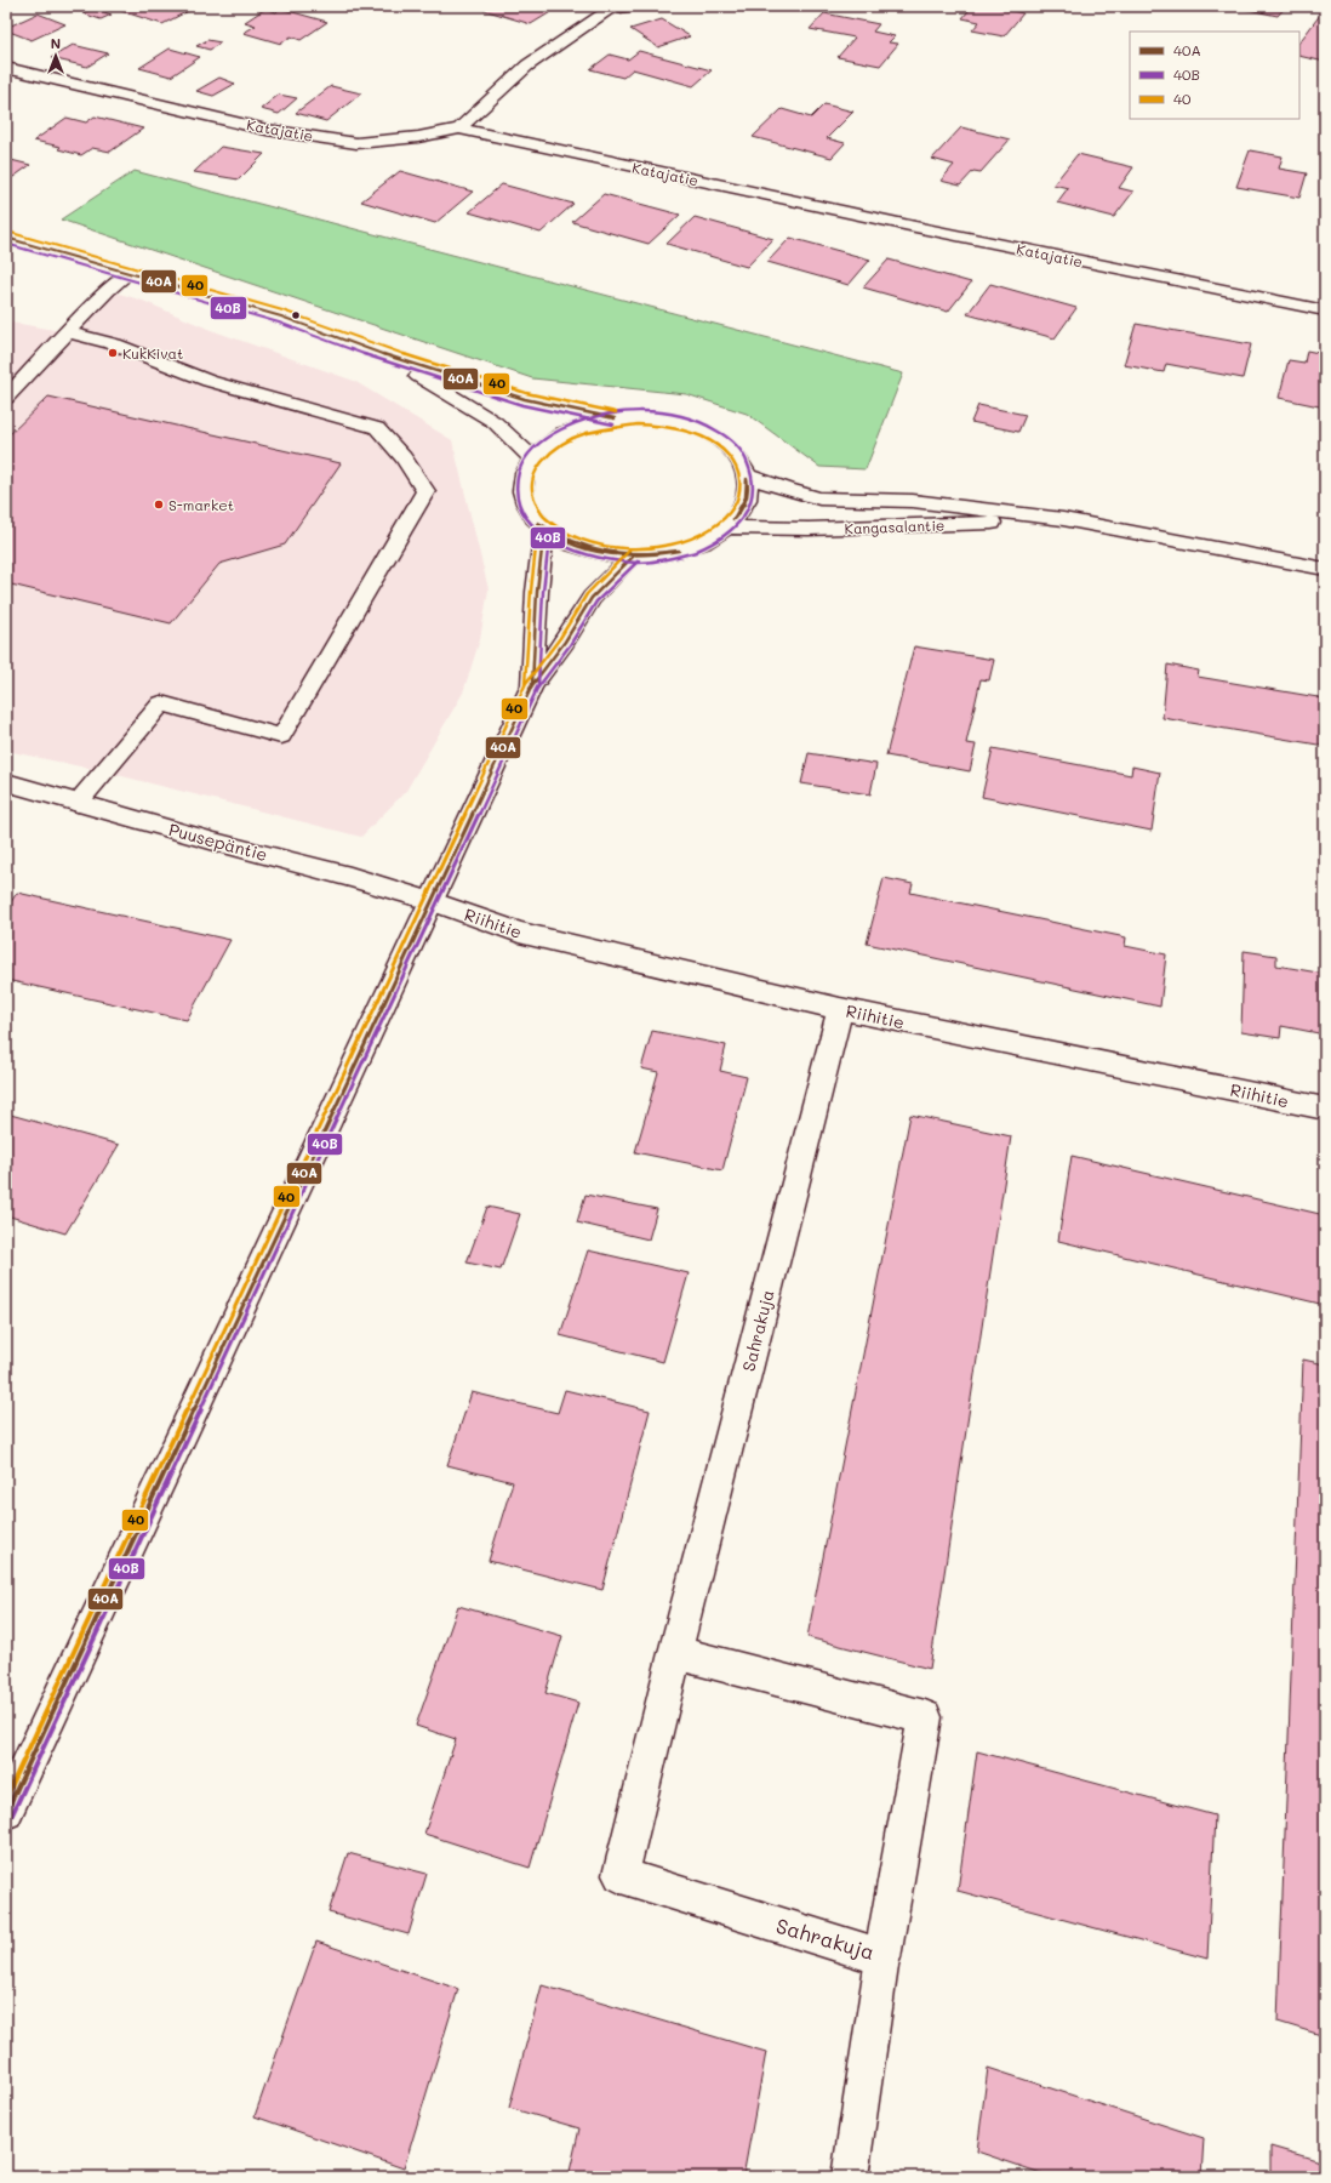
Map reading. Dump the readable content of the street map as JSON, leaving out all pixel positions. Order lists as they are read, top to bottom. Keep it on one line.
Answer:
{"streets":{"street":["Katajatie","Kangasalantie","Puusepäntie","Riihitie","Sahrakuja"]},"crossings":[["Puusepäntie","Riihitie"],["Riihitie","Sahrakuja"]],"places":["KukKivat","S-market"],"lines":["transit line 40","transit line 40A","transit line 40B"],"legend":["40A","40B","40"],"north":"top"}
